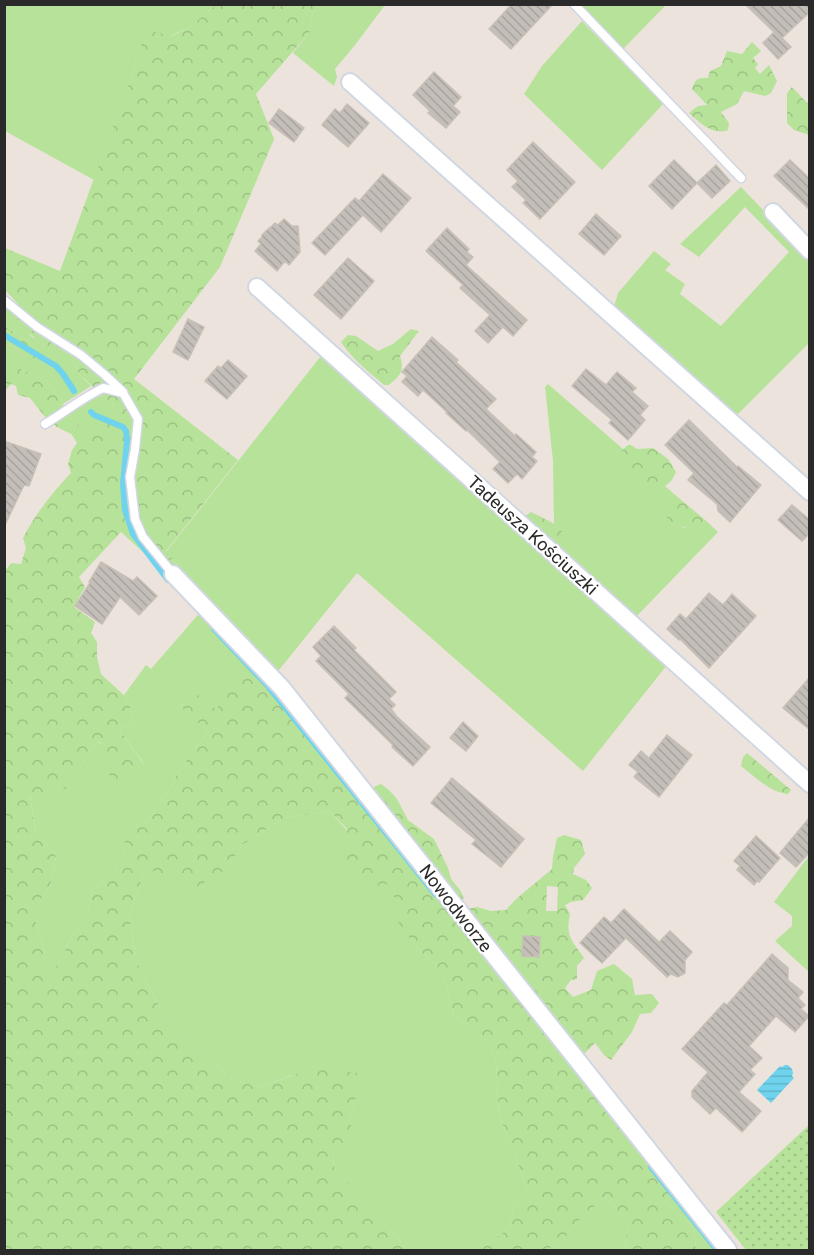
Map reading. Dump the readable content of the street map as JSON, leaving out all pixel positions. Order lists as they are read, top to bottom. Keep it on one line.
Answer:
{"streets":{"street":["Tadeusza Kościuszki","Nowodworze"]}}
